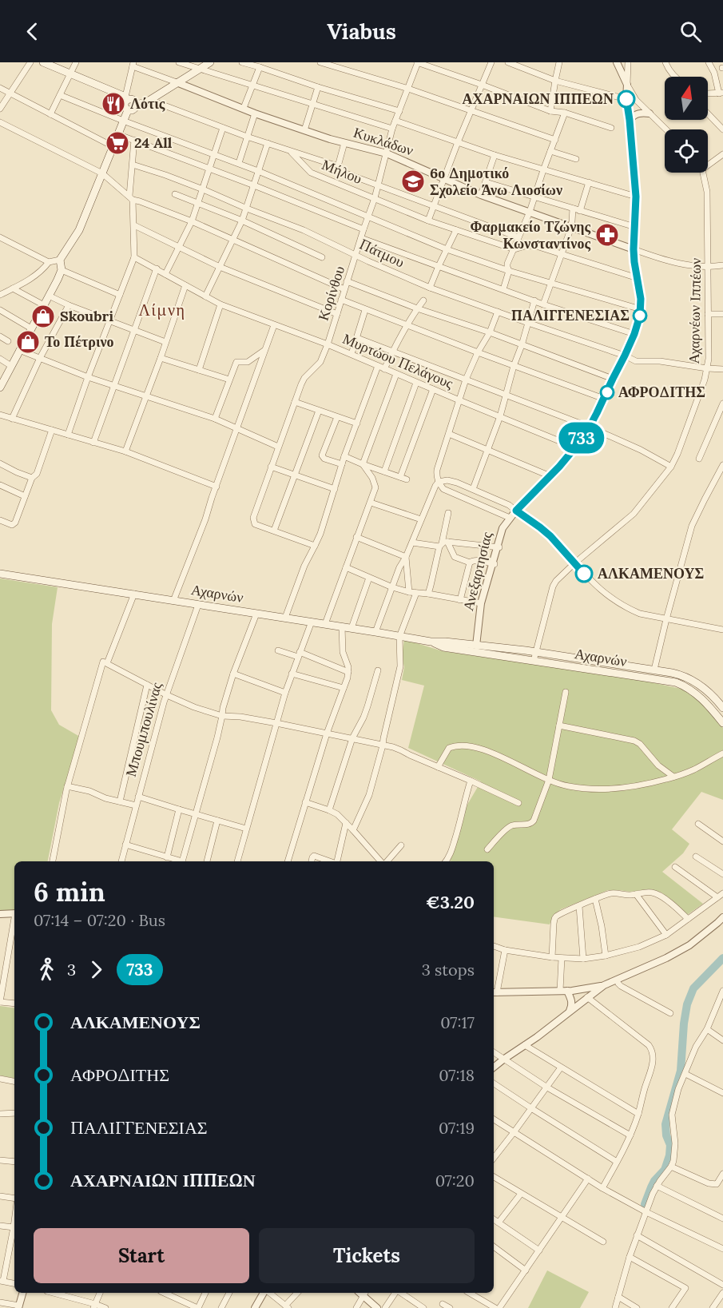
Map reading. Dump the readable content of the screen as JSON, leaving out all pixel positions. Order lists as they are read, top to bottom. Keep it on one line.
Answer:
{"streets":{"main road":["Αχαρνών"],"street":["Κυκλάδων","Μήλου","Πάτμου","Κορίνθου","Αχαρνέων Ιππέων","Μυρτώου Πελάγους","Ανεξαρτησίας","Μπουμπουλίνας"]},"crossings":[["Κυκλάδων","Κορίνθου"],["Κυκλάδων","Ανεξαρτησίας"],["Μήλου","Κορίνθου"],["Πάτμου","Κορίνθου"],["Πάτμου","Αχαρνέων Ιππέων"],["Πάτμου","Ανεξαρτησίας"],["Κορίνθου","Μυρτώου Πελάγους"],["Αχαρνέων Ιππέων","Αχαρνών"],["Μυρτώου Πελάγους","Ανεξαρτησίας"],["Ανεξαρτησίας","Αχαρνών"],["Αχαρνών","Μπουμπουλίνας"]],"districts":["Λίμνη"],"places":{"other":["ΑΧΑΡΝΑΙΩΝ ΙΠΠΕΩΝ","ΠΑΛΙΓΓΕΝΕΣΙΑΣ","ΑΦΡΟΔΙΤΗΣ","ΑΛΚΑΜΕΝΟΥΣ"],"restaurant":["Λότις"],"supermarket":["24 All"],"school or university":["6ο Δημοτικό Σχολείο Άνω Λιοσίων"],"pharmacy":["Φαρμακείο Τζώνης Κωνσταντίνος"],"shop":["Skoubri","Το Πέτρινο"]},"lines":["bus line 733"],"north":"top","page":{"header":"Viabus","on_map":"733","heading":["6 min","07:14 – 07:20 · Bus","€3.20"],"legs":["3","733","3 stops"],"list":[{"name":"ΑΛΚΑΜΕΝΟΥΣ","value":"07:17"},{"name":"ΑΦΡΟΔΙΤΗΣ","value":"07:18"},{"name":"ΠΑΛΙΓΓΕΝΕΣΙΑΣ","value":"07:19"},{"name":"ΑΧΑΡΝΑΙΩΝ ΙΠΠΕΩΝ","value":"07:20"}],"buttons":["Start","Tickets"]}}
